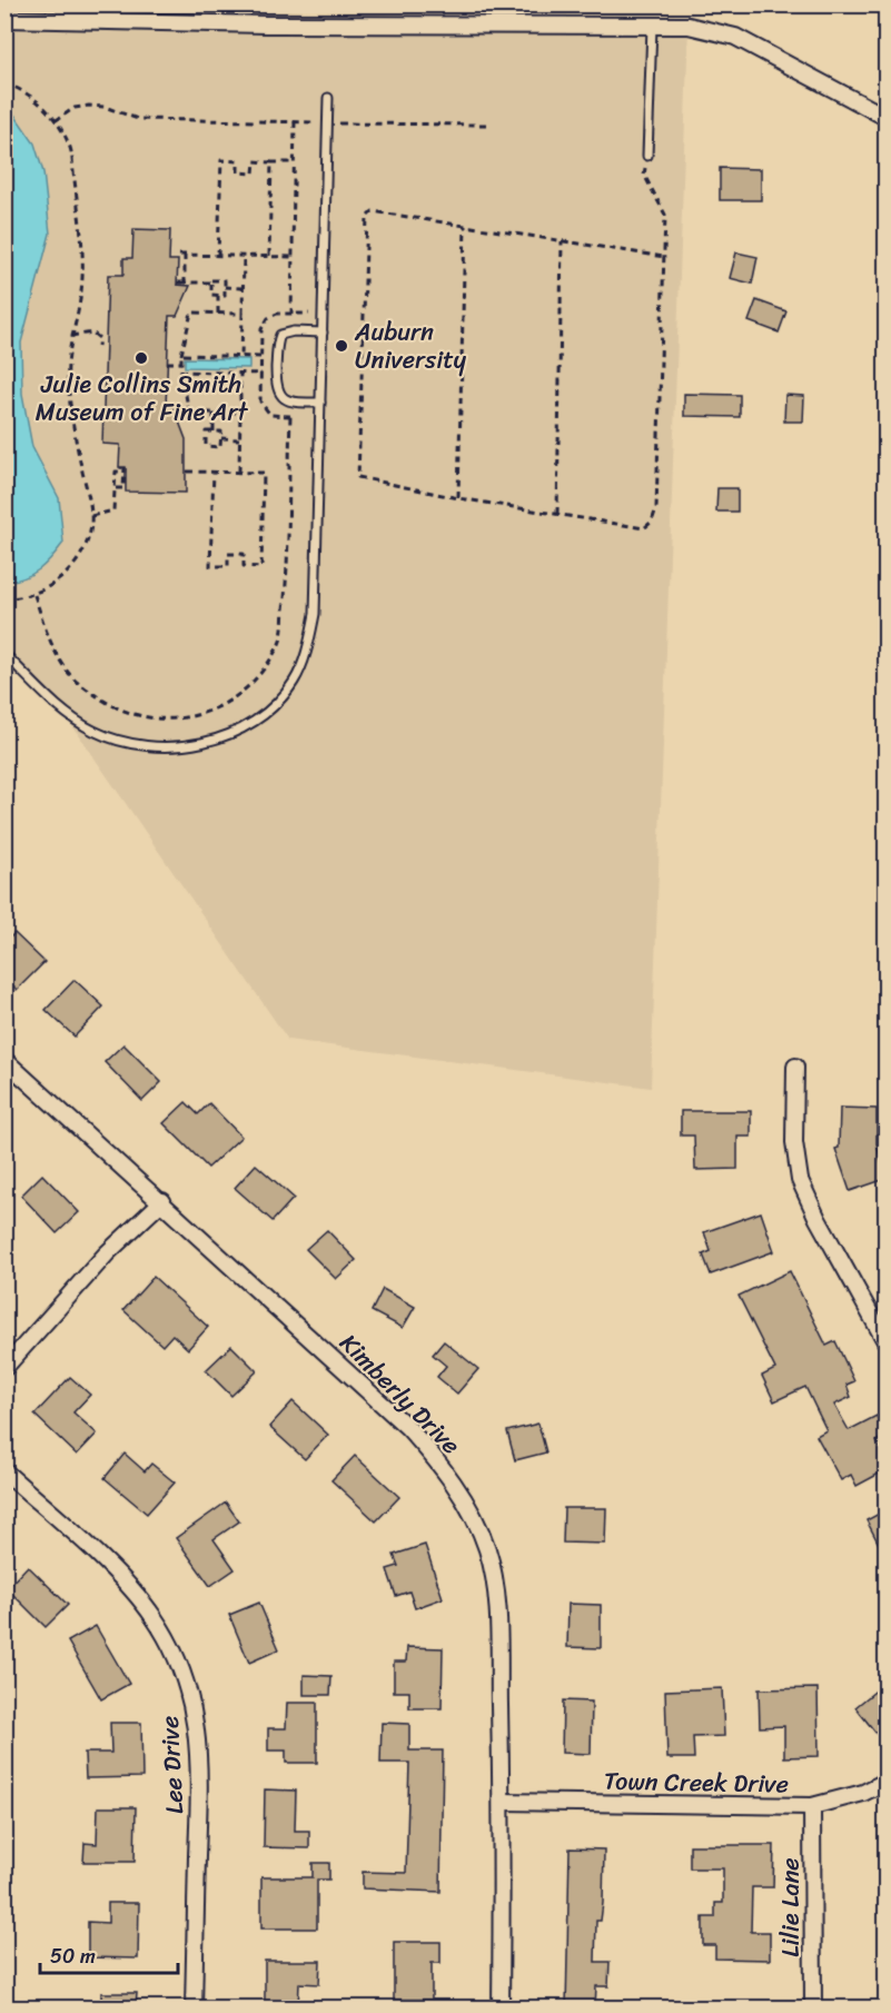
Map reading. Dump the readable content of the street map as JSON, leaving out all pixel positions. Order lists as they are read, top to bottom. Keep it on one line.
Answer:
{"streets":{"street":["Kimberly Drive","Lee Drive","Town Creek Drive","Lilie Lane"]},"crossings":[["Kimberly Drive","Town Creek Drive"],["Town Creek Drive","Lilie Lane"]],"places":["Auburn University","Julie Collins Smith Museum of Fine Art"],"scale_bar":"50 m"}
